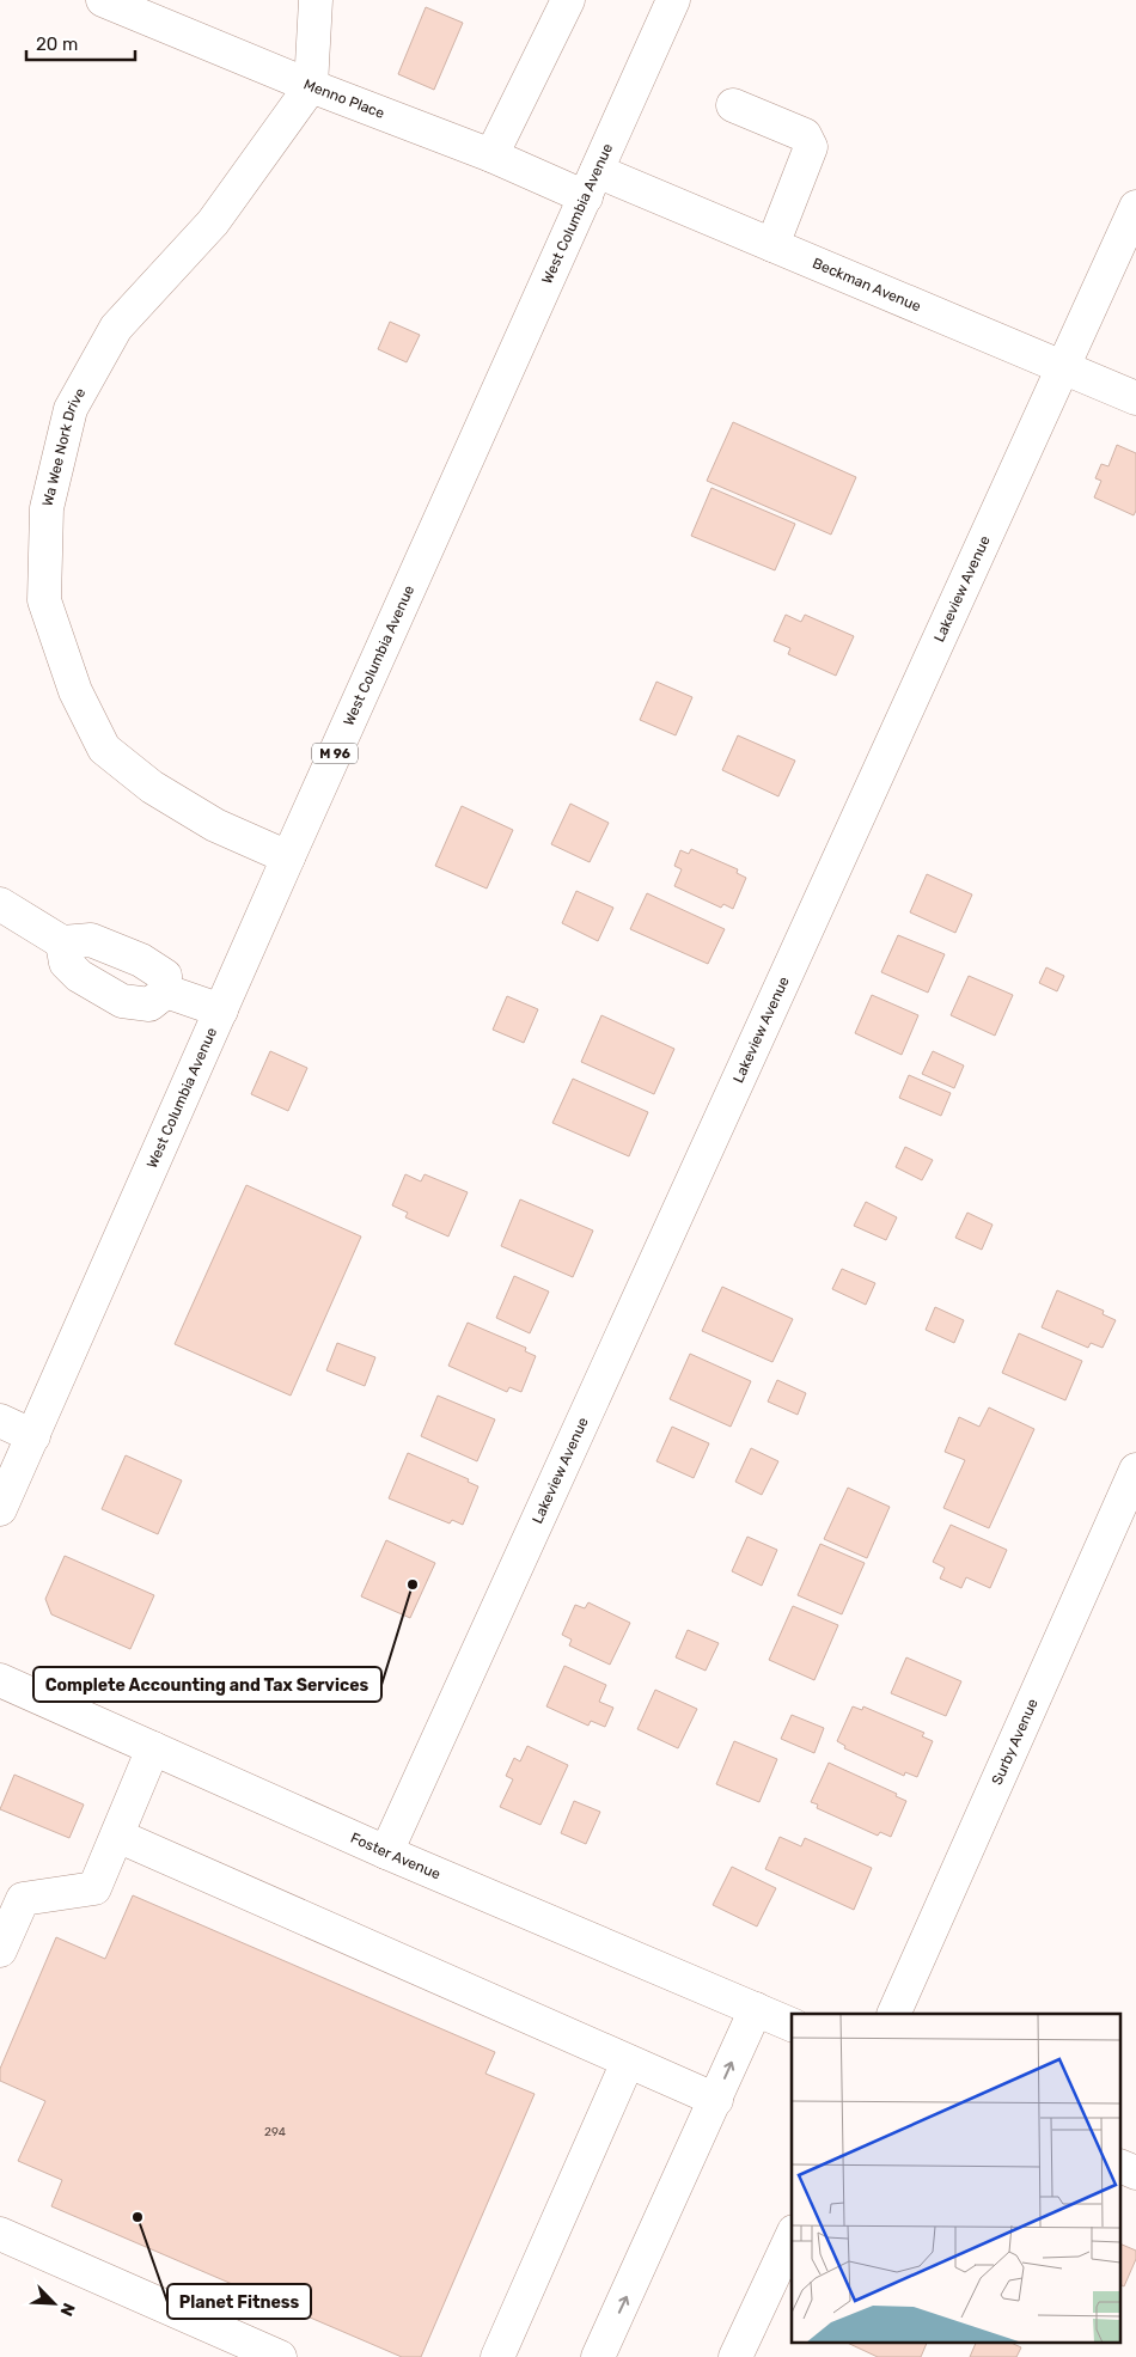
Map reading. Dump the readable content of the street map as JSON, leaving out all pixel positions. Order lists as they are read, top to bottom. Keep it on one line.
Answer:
{"streets":{"street":["Menno Place","West Columbia Avenue","Beckman Avenue","Wa Wee Nork Drive","Lakeview Avenue","M 96","Surby Avenue","Foster Avenue"]},"crossings":[["Menno Place","West Columbia Avenue"],["Menno Place","Beckman Avenue"],["Menno Place","Wa Wee Nork Drive"],["West Columbia Avenue","Beckman Avenue"],["West Columbia Avenue","Wa Wee Nork Drive"],["Beckman Avenue","Lakeview Avenue"],["Lakeview Avenue","Foster Avenue"]],"places":["Complete Accounting and Tax Services","Planet Fitness"],"house_numbers":["294"],"scale_bar":"20 m","north":"bottom right"}
